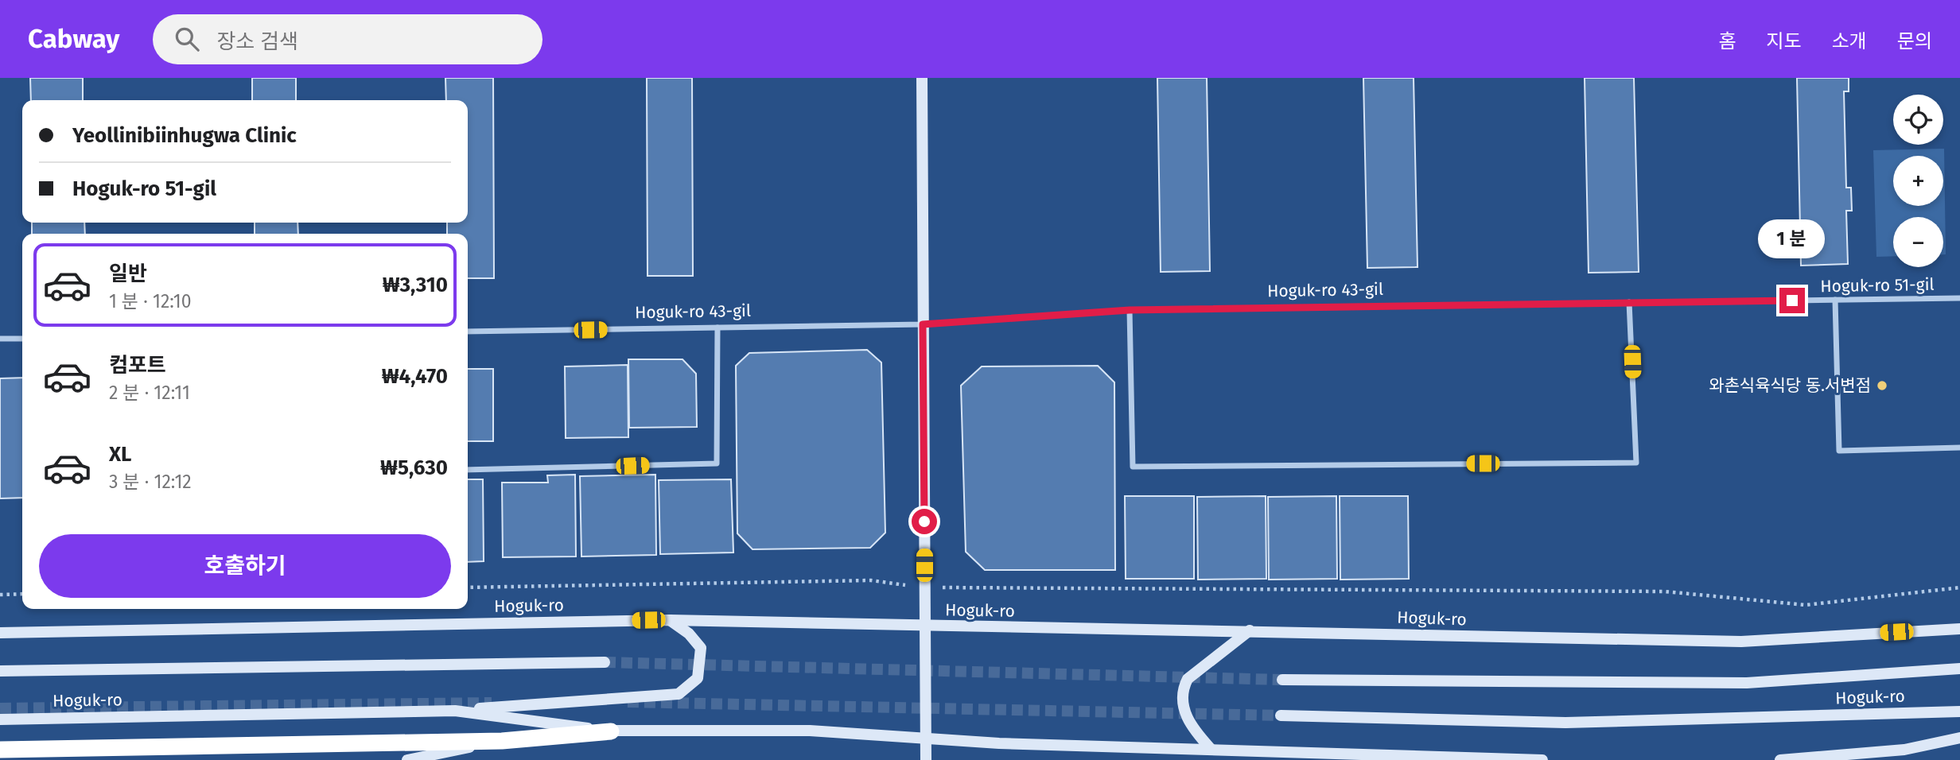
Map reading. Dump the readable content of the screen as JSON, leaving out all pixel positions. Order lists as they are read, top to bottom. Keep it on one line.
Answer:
{"streets":{"main road":["Hoguk-ro"],"street":["Hoguk-ro 51-gil","Hoguk-ro 43-gil"]},"crossings":[["Hoguk-ro 51-gil","Hoguk-ro 43-gil"]],"places":["와촌식육식당 동.서변점"],"page":{"header":"Cabway","search":"장소 검색","nav":["홈","지도","소개","문의"],"map_buttons":["+","−"],"banner":["Yeollinibiinhugwa Clinic","Hoguk-ro 51-gil"],"bubble":"1 분","list":[{"name":"일반","note":"1 분 · 12:10","value":"₩3,310"},{"name":"컴포트","note":"2 분 · 12:11","value":"₩4,470"},{"name":"XL","note":"3 분 · 12:12","value":"₩5,630"}],"buttons":"호출하기"}}
